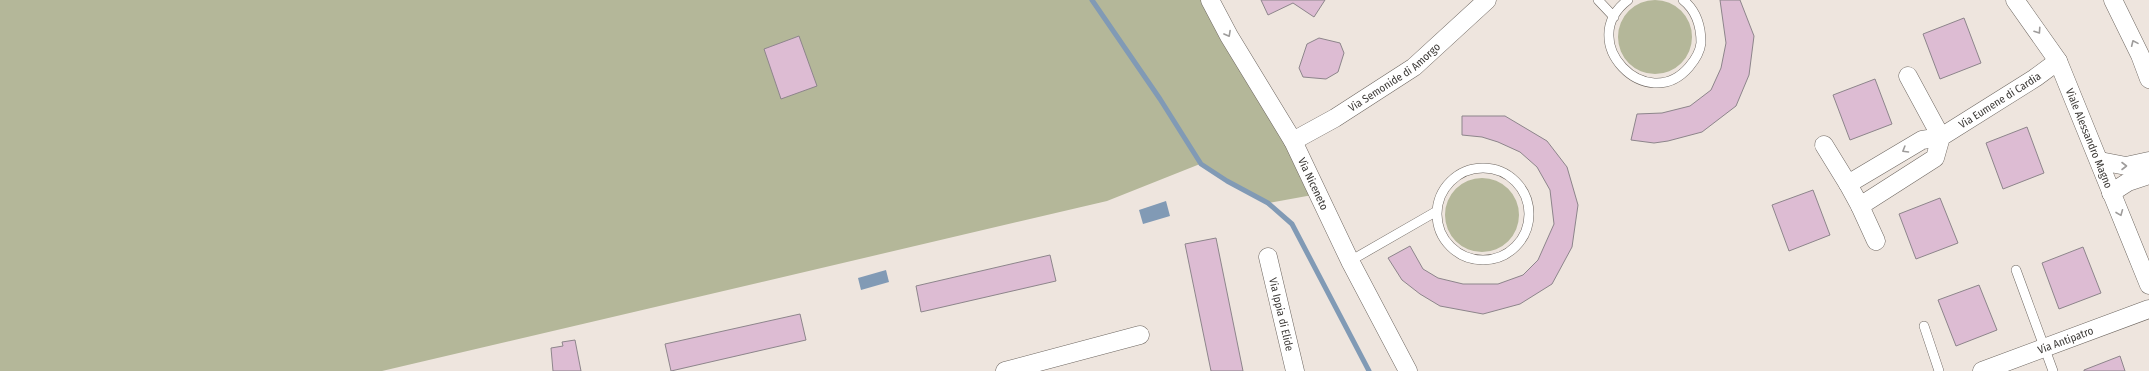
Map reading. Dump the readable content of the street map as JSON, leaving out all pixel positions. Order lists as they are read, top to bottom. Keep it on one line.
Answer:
{"streets":{"street":["Via Semonide di Amorgo","Via Eumene di Cardia","Viale Alessandro Magno","Via Niceneto","Via Ippia di Elide","Via Antipatro"]},"crossings":[["Via Semonide di Amorgo","Via Niceneto"],["Via Eumene di Cardia","Viale Alessandro Magno"]],"one_way":["Via Niceneto"]}
